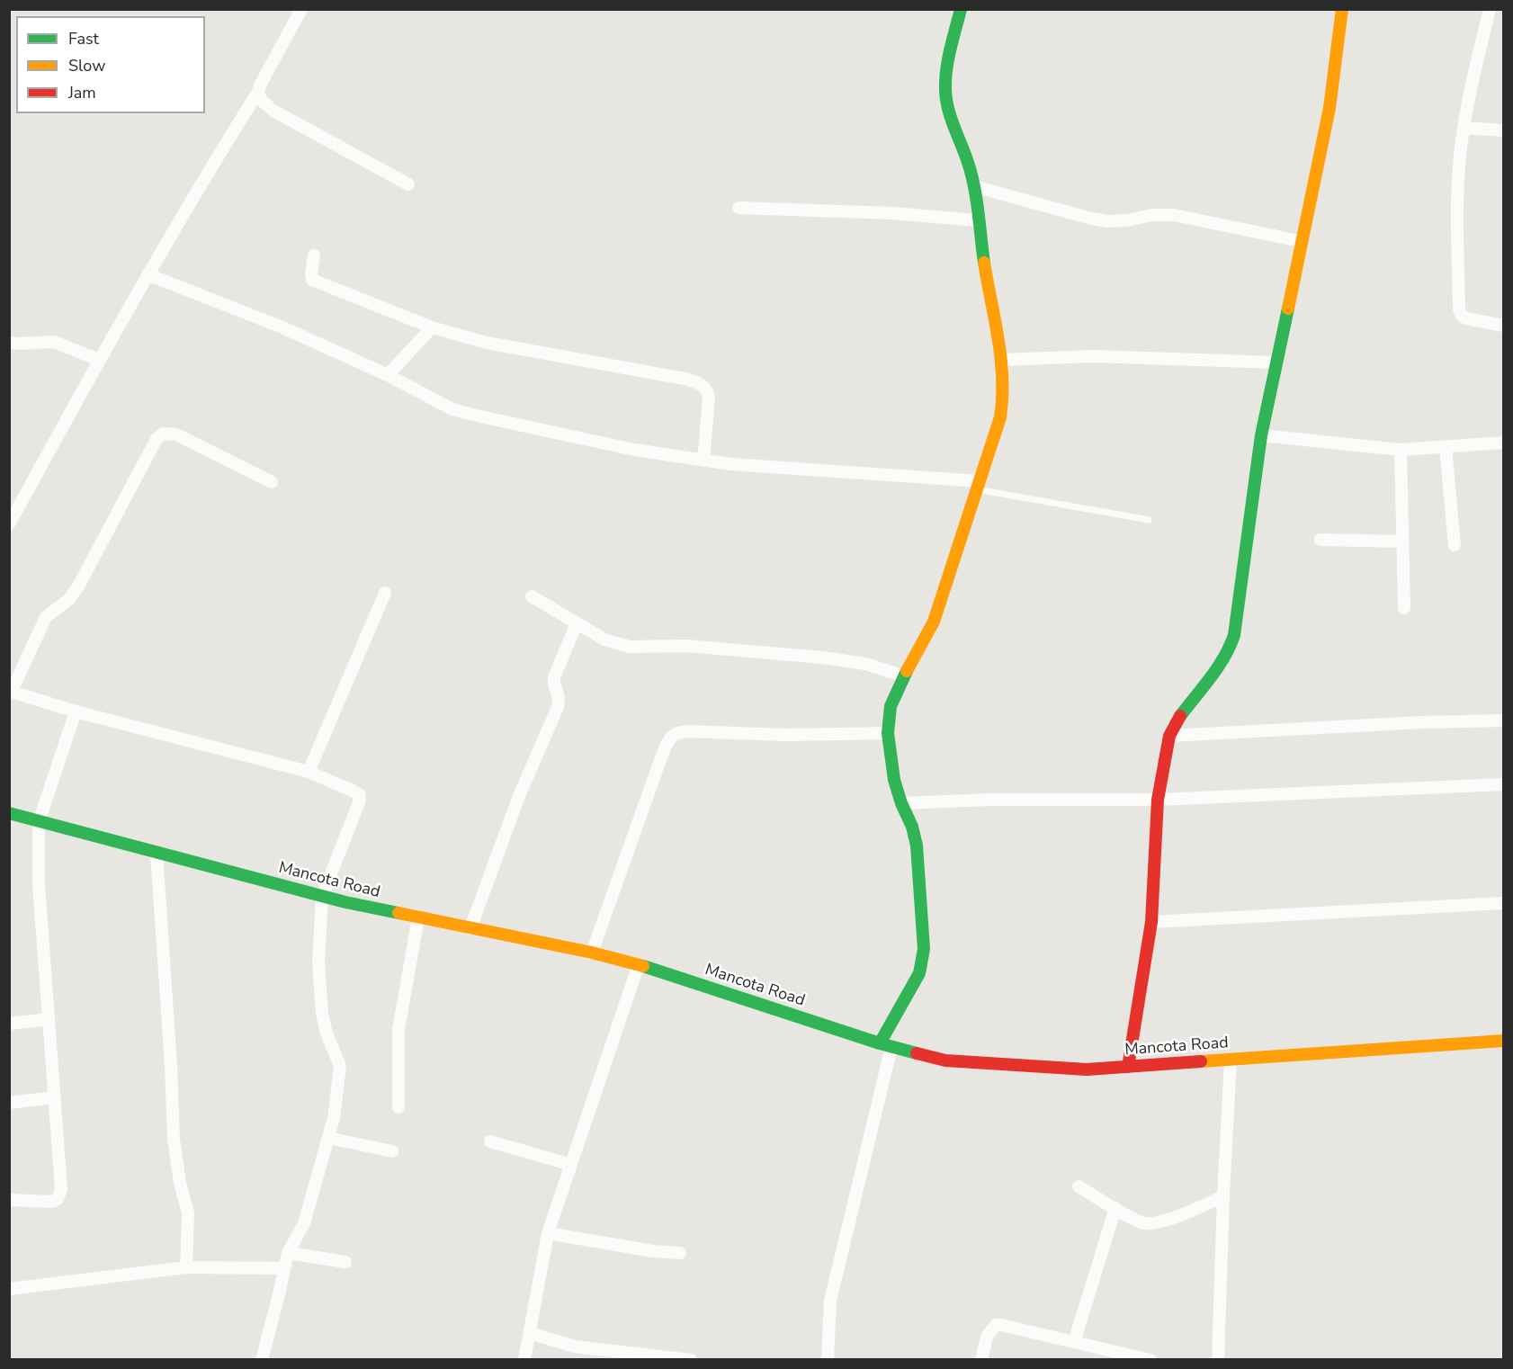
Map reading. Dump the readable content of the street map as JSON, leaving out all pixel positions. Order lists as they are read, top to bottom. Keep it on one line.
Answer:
{"streets":{"street":["Mancota Road"]},"legend":["Fast","Slow","Jam"]}
